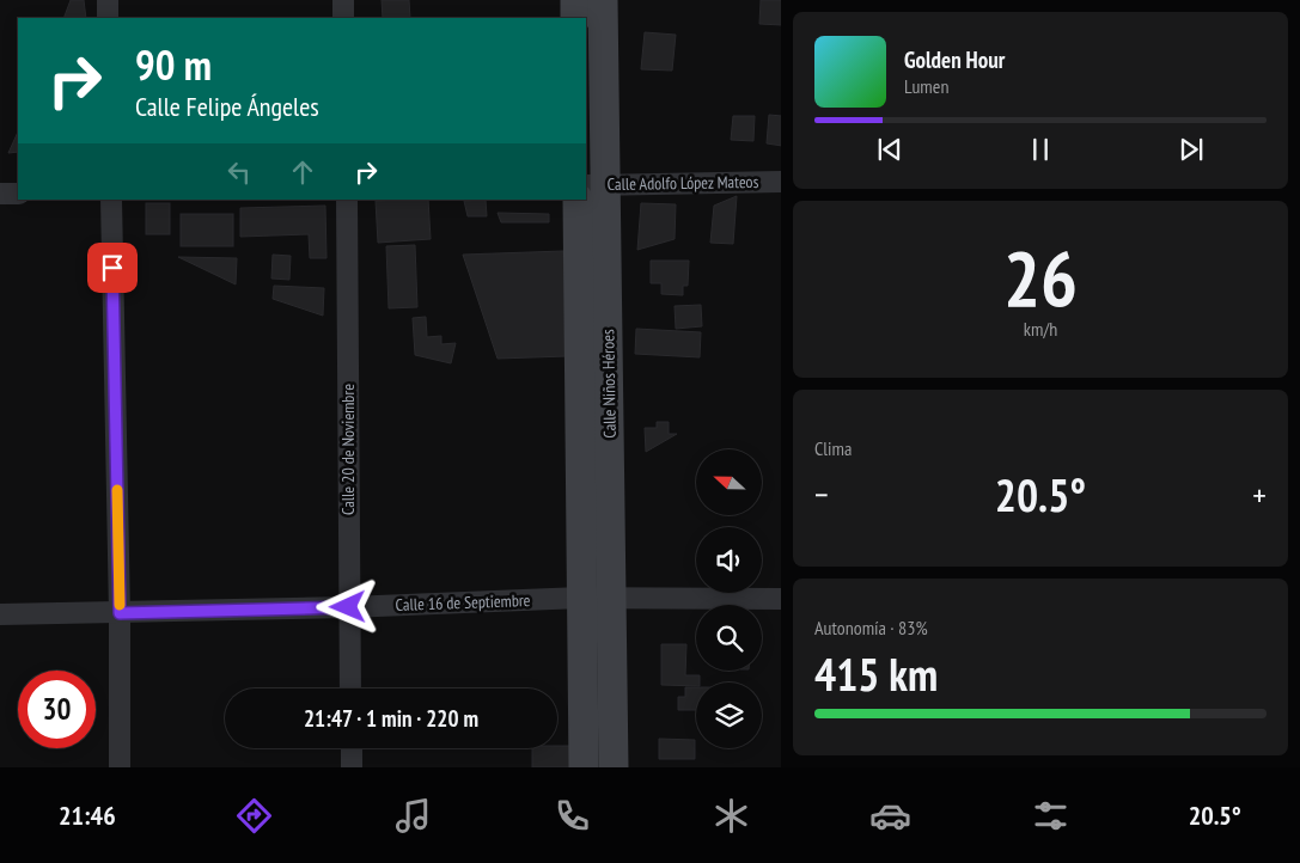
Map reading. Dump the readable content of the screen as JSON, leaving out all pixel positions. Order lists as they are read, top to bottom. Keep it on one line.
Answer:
{"streets":{"street":["Calle Adolfo López Mateos","Calle Niños Héroes","Calle 20 de Noviembre","Calle 16 de Septiembre"]},"crossings":[["Calle Adolfo López Mateos","Calle Niños Héroes"],["Calle Niños Héroes","Calle 16 de Septiembre"],["Calle 20 de Noviembre","Calle 16 de Septiembre"]],"north":"left","page":{"turn":["90 m","Calle Felipe Ángeles"],"song":["Golden Hour","Lumen"],"tile":[["26","km/h"],"Clima",["Autonomía · 83%","415 km"]],"heat":["−","20.5°","+"],"limit":"30","trip":"21:47 · 1 min · 220 m","tabs":["21:46","20.5°"]}}
